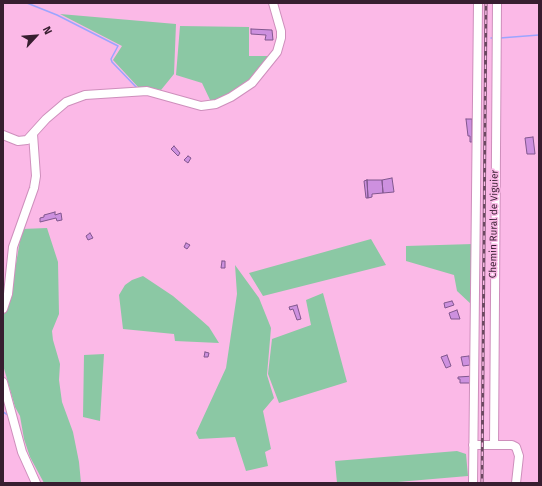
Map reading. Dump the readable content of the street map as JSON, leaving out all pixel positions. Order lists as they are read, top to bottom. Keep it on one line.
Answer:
{"streets":{"street":["Chemin Rural de Viguier"]},"north":"top right"}
